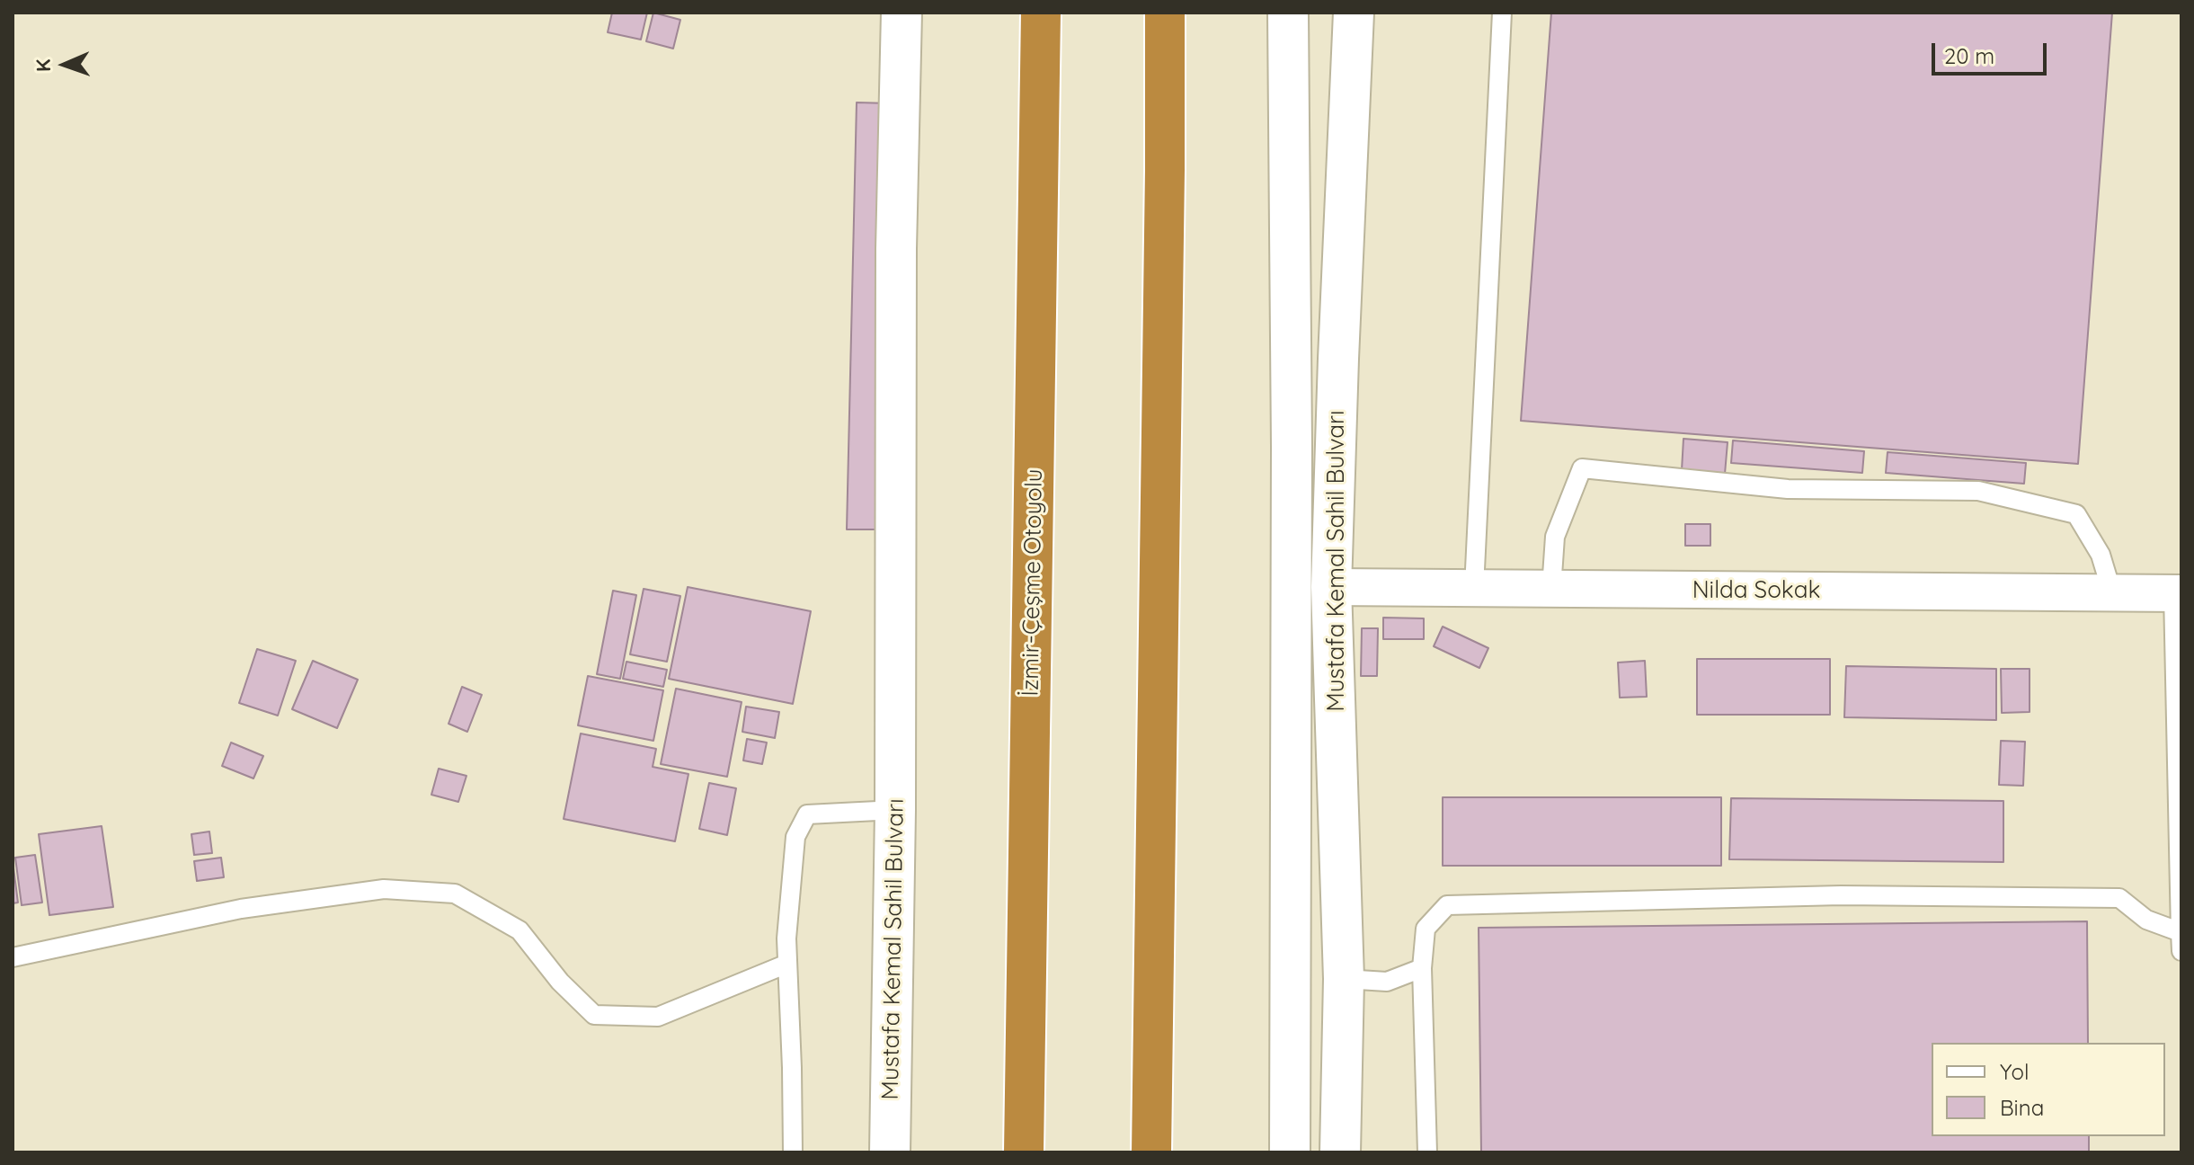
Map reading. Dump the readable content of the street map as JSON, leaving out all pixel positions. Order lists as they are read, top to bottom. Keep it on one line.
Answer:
{"streets":{"highway":["İzmir-Çeşme Otoyolu"],"street":["Mustafa Kemal Sahil Bulvarı","Nilda Sokak"]},"crossings":[["Mustafa Kemal Sahil Bulvarı","Nilda Sokak"]],"legend":["Yol","Bina"],"scale_bar":"20 m","north":"left"}
